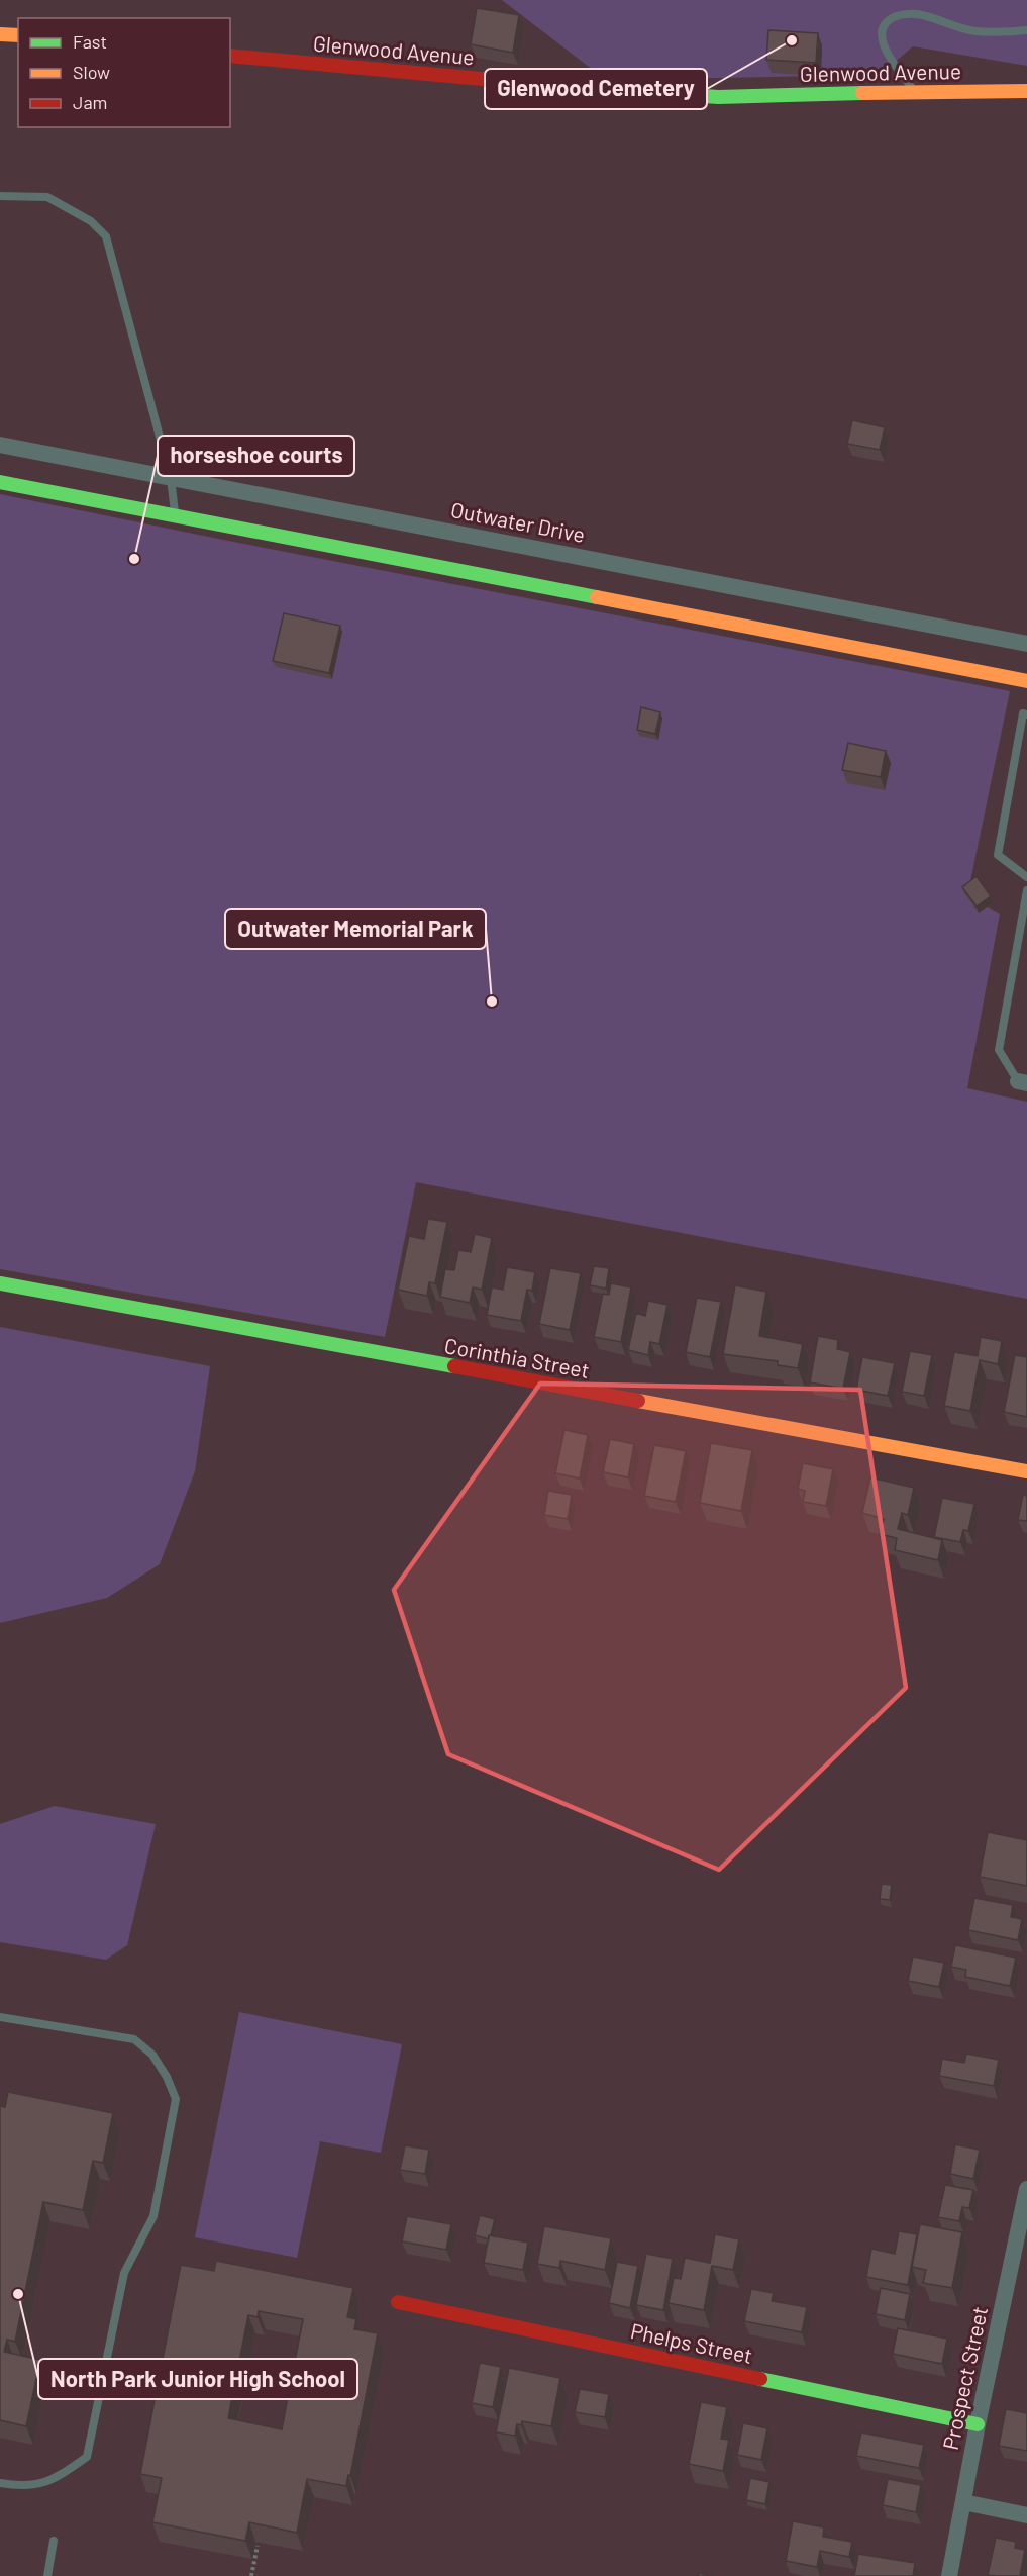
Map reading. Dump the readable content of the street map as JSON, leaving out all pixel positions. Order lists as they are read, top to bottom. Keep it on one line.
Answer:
{"streets":{"street":["Glenwood Avenue","Outwater Drive","Corinthia Street","Phelps Street","Prospect Street"]},"crossings":[["Phelps Street","Prospect Street"]],"places":["Glenwood Cemetery","horseshoe courts","Outwater Memorial Park","North Park Junior High School"],"legend":["Fast","Slow","Jam"]}
